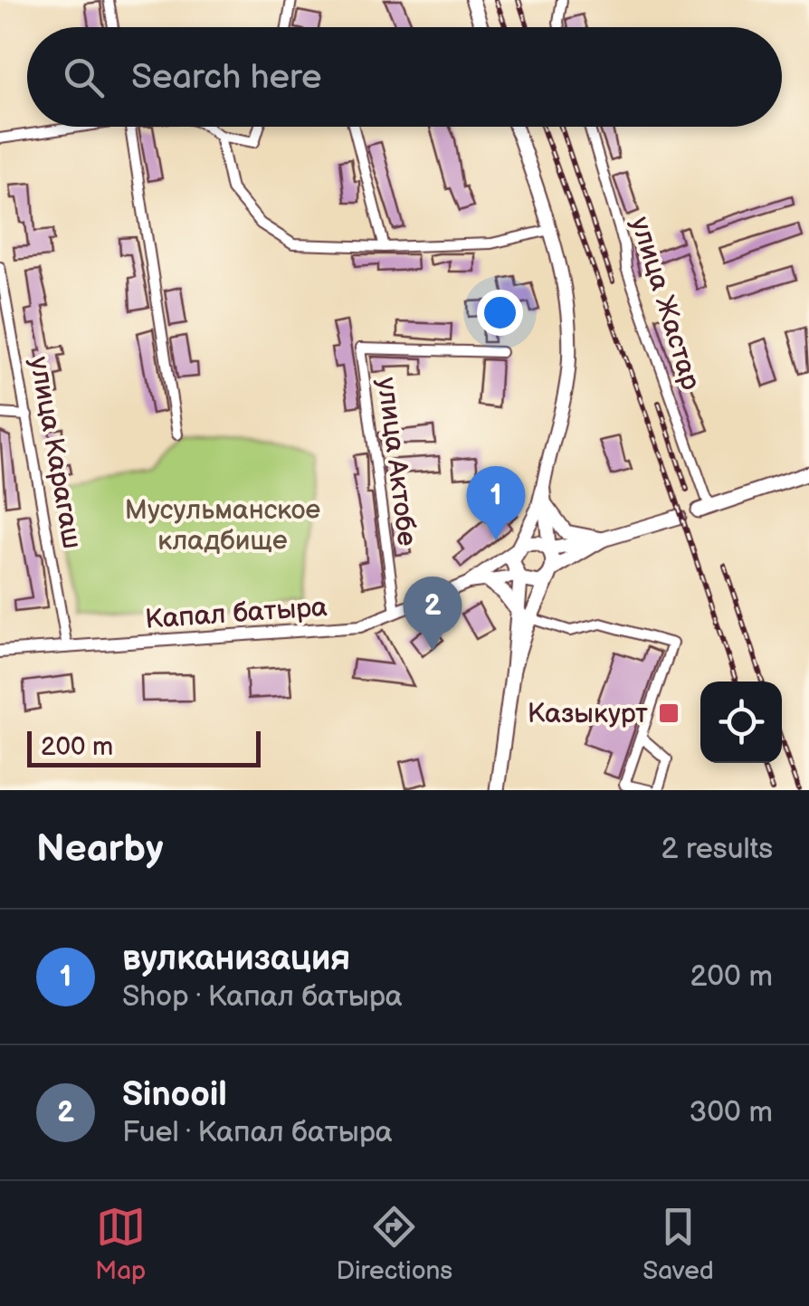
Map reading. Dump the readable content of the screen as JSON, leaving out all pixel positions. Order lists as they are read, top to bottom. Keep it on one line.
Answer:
{"streets":{"street":["улица Жастар","улица Карагаш","улица Актобе","Капал батыра"]},"crossings":[["улица Карагаш","Капал батыра"],["улица Актобе","Капал батыра"]],"parks":["Мусульманское кладбище"],"places":{"transit":["Казыкурт"]},"scale_bar":"200 m","page":{"search":"Search here","pins":["1","2"],"scale":"200 m","heading":["Nearby","2 results"],"list":[{"mark":"1","name":"вулканизация","note":"Shop · Капал батыра","value":"200 m"},{"mark":"2","name":"Sinooil","note":"Fuel · Капал батыра","value":"300 m"}],"nav":["Map","Directions","Saved"]}}
